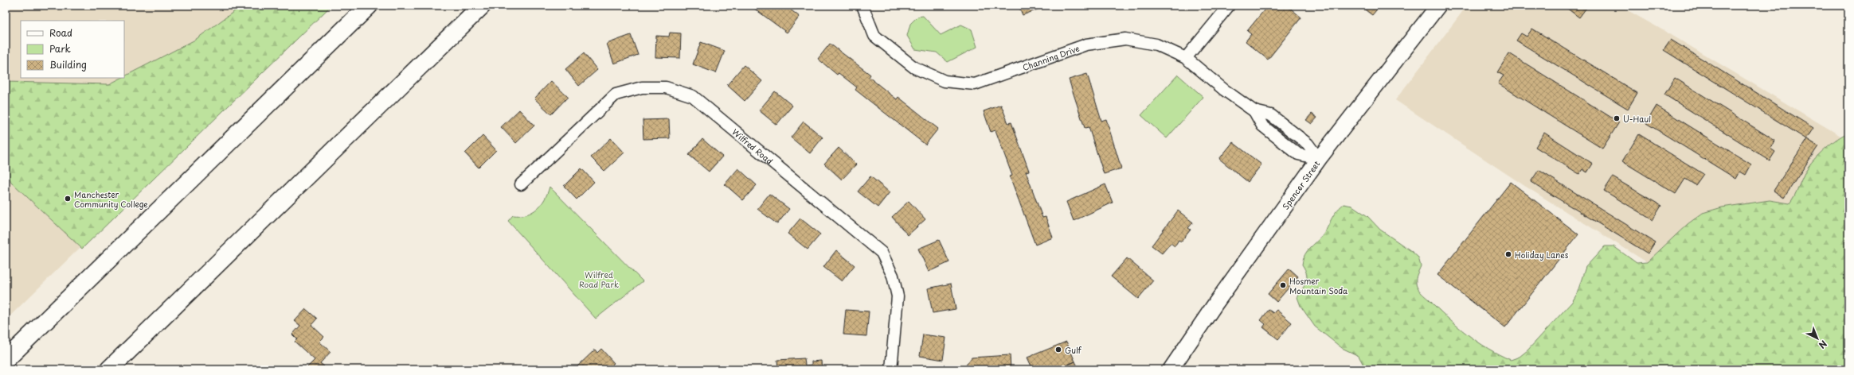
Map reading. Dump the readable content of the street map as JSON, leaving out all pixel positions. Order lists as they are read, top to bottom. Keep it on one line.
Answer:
{"streets":{"main road":["Spencer Street"],"street":["Channing Drive","Wilfred Road"]},"crossings":[["Channing Drive","Spencer Street"]],"parks":["Wilfred Road Park"],"places":["U-Haul","Manchester Community College","Holiday Lanes","Hosmer Mountain Soda","Gulf"],"legend":["Road","Park","Building"],"north":"bottom right"}
